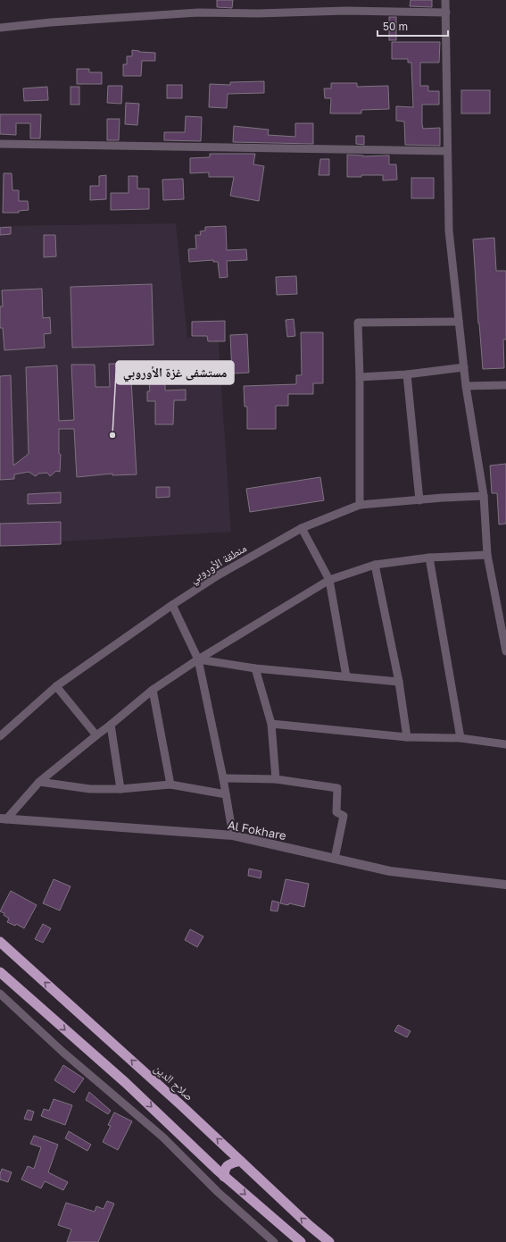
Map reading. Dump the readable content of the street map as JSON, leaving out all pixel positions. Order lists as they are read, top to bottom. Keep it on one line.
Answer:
{"streets":{"highway":["صلاح الدين"],"street":["منطقة الأوروبي","Al Fokhare"]},"places":["مستشفى غزة الأوروبي"],"scale_bar":"50 m"}
